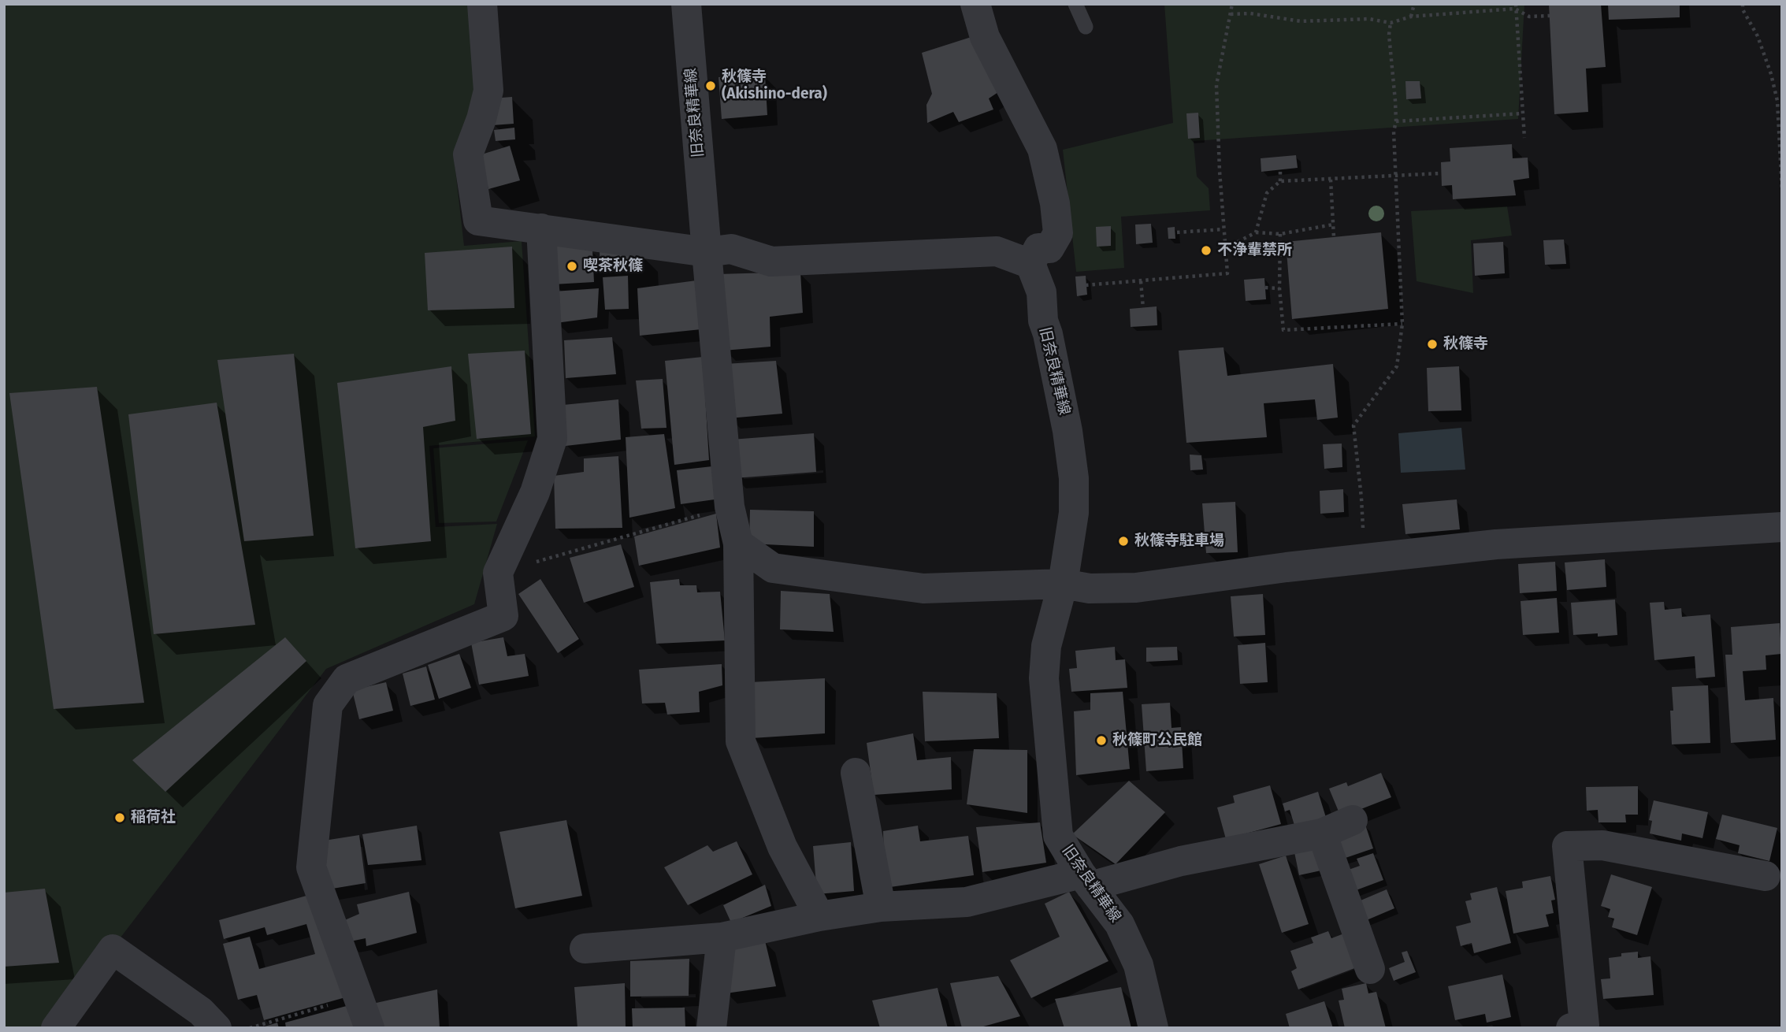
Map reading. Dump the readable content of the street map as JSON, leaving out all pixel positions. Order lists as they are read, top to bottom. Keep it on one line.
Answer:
{"streets":{"street":["旧奈良精華線"]},"places":["秋篠寺 (Akishino-dera)","不浄輩禁所","喫茶秋篠","秋篠寺","秋篠寺駐車場","秋篠町公民館","稲荷社"]}
